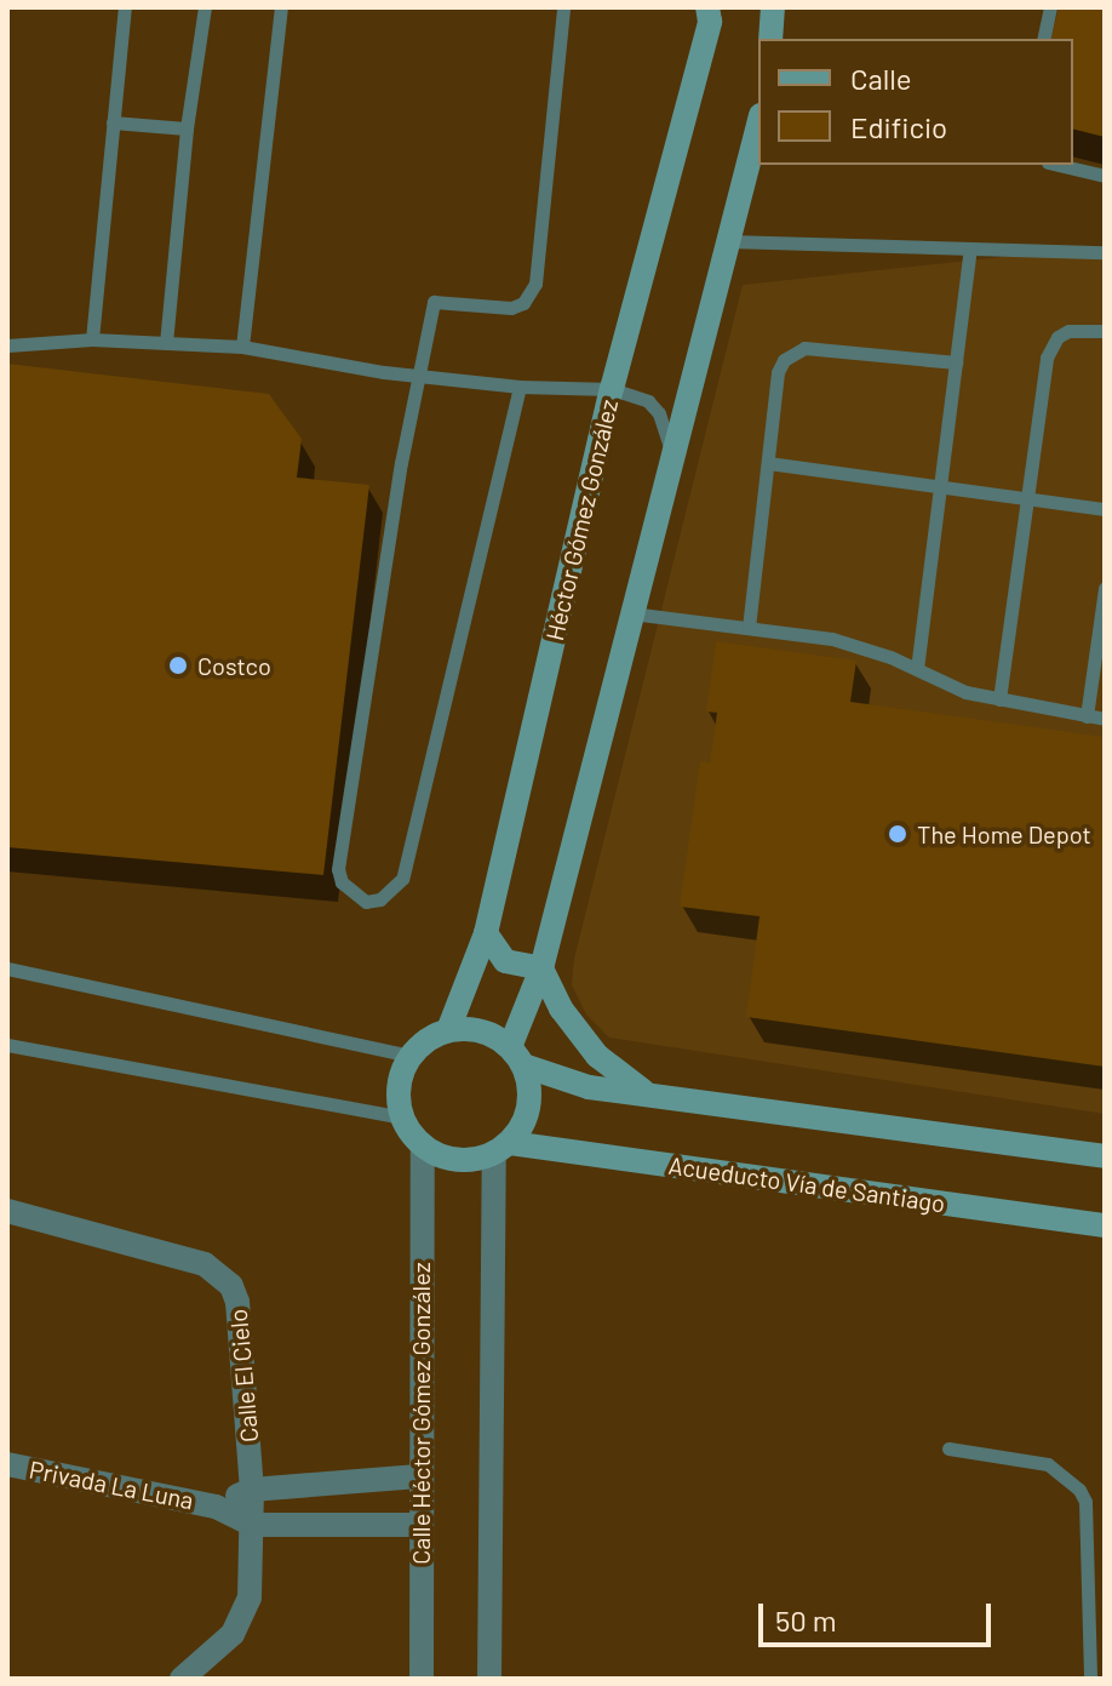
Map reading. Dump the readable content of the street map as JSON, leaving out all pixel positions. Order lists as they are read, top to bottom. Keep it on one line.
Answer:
{"streets":{"street":["Héctor Gómez González","Acueducto Vía de Santiago","Calle El Cielo","Calle Héctor Gómez González","Privada La Luna"]},"crossings":[["Héctor Gómez González","Acueducto Vía de Santiago"],["Héctor Gómez González","Calle Héctor Gómez González"],["Acueducto Vía de Santiago","Calle Héctor Gómez González"],["Calle El Cielo","Privada La Luna"],["Calle Héctor Gómez González","Privada La Luna"]],"places":["Costco","The Home Depot"],"legend":["Calle","Edificio"],"scale_bar":"50 m"}
